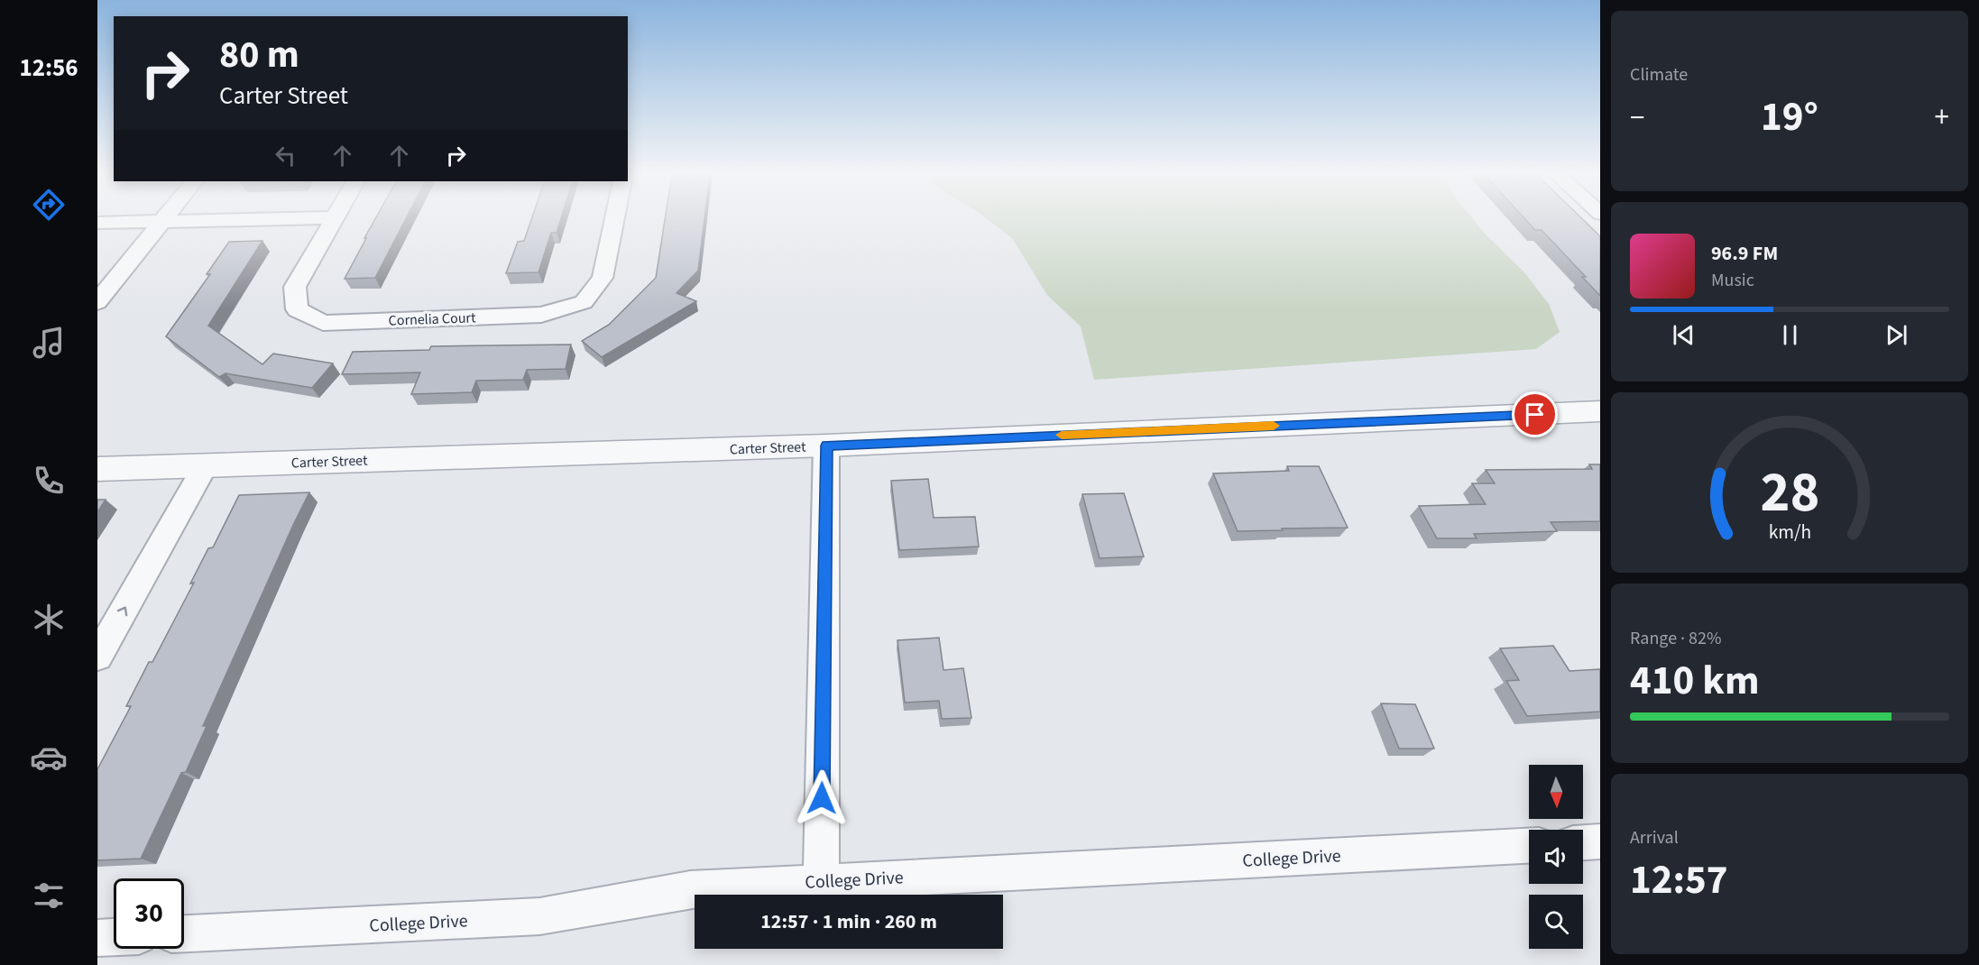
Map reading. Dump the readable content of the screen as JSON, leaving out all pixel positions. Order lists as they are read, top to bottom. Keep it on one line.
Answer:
{"streets":{"street":["Cornelia Court","Carter Street","College Drive"]},"north":"bottom","page":{"tabs":"12:56","tile":["Climate",["Range · 82%","410 km"],["Arrival","12:57"]],"turn":["80 m","Carter Street"],"heat":["−","19°","+"],"song":["96.9 FM","Music"],"limit":"30","trip":"12:57 · 1 min · 260 m","gauge":["28","km/h"]}}
